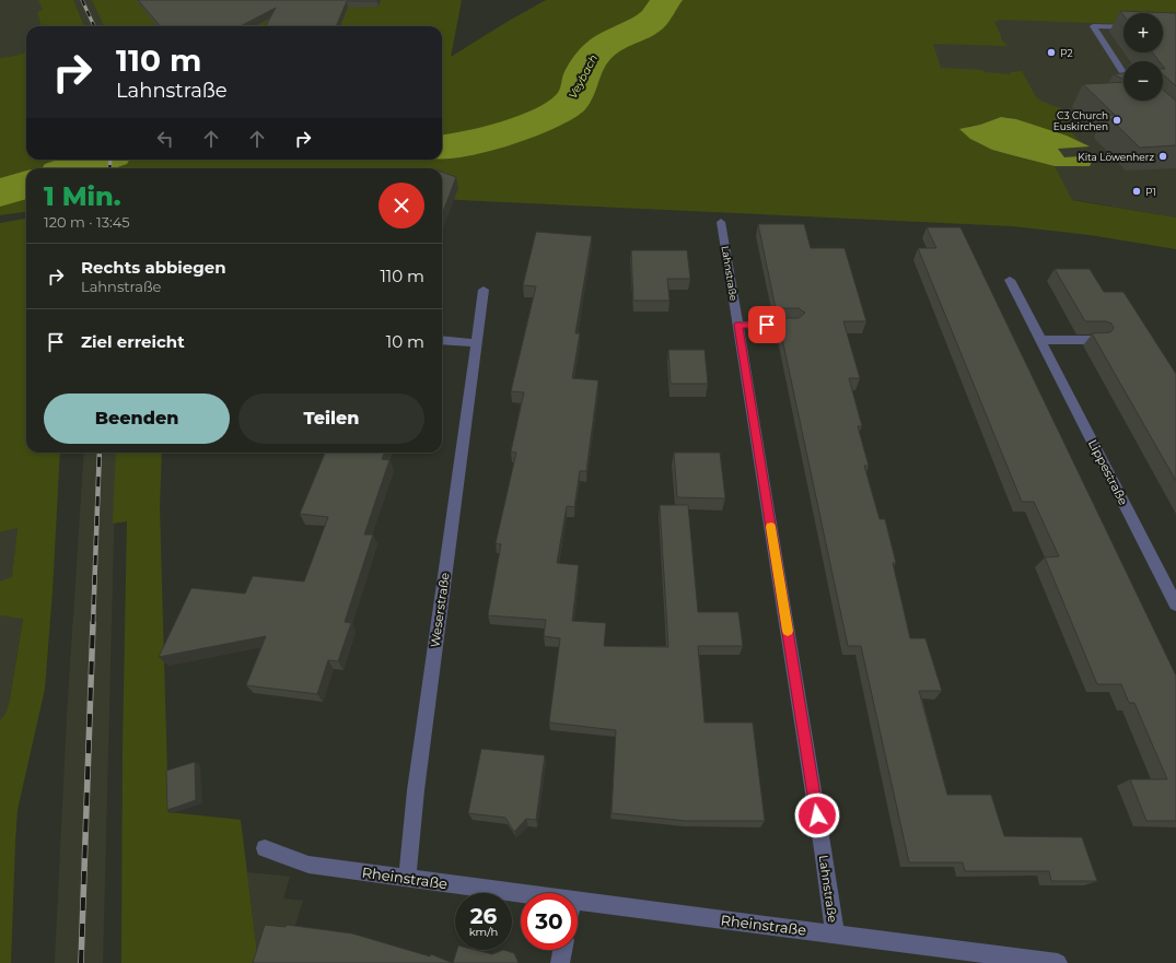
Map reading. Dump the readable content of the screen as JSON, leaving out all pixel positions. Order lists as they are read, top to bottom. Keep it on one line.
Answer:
{"streets":{"street":["Lahnstraße","Lippestraße","Weserstraße","Rheinstraße"]},"crossings":[["Lahnstraße","Rheinstraße"],["Weserstraße","Rheinstraße"]],"water":["Veybach"],"places":["P2","C3 Church Euskirchen","Kita Löwenherz","P1"],"page":{"map_buttons":["+","−"],"turn":["110 m","Lahnstraße"],"heading":["1 Min.","120 m · 13:45"],"list":[{"name":"Rechts abbiegen","note":"Lahnstraße","value":"110 m"},{"name":"Ziel erreicht","value":"10 m"}],"buttons":["Beenden","Teilen"],"speed":"26 km/h","limit":"30"}}
